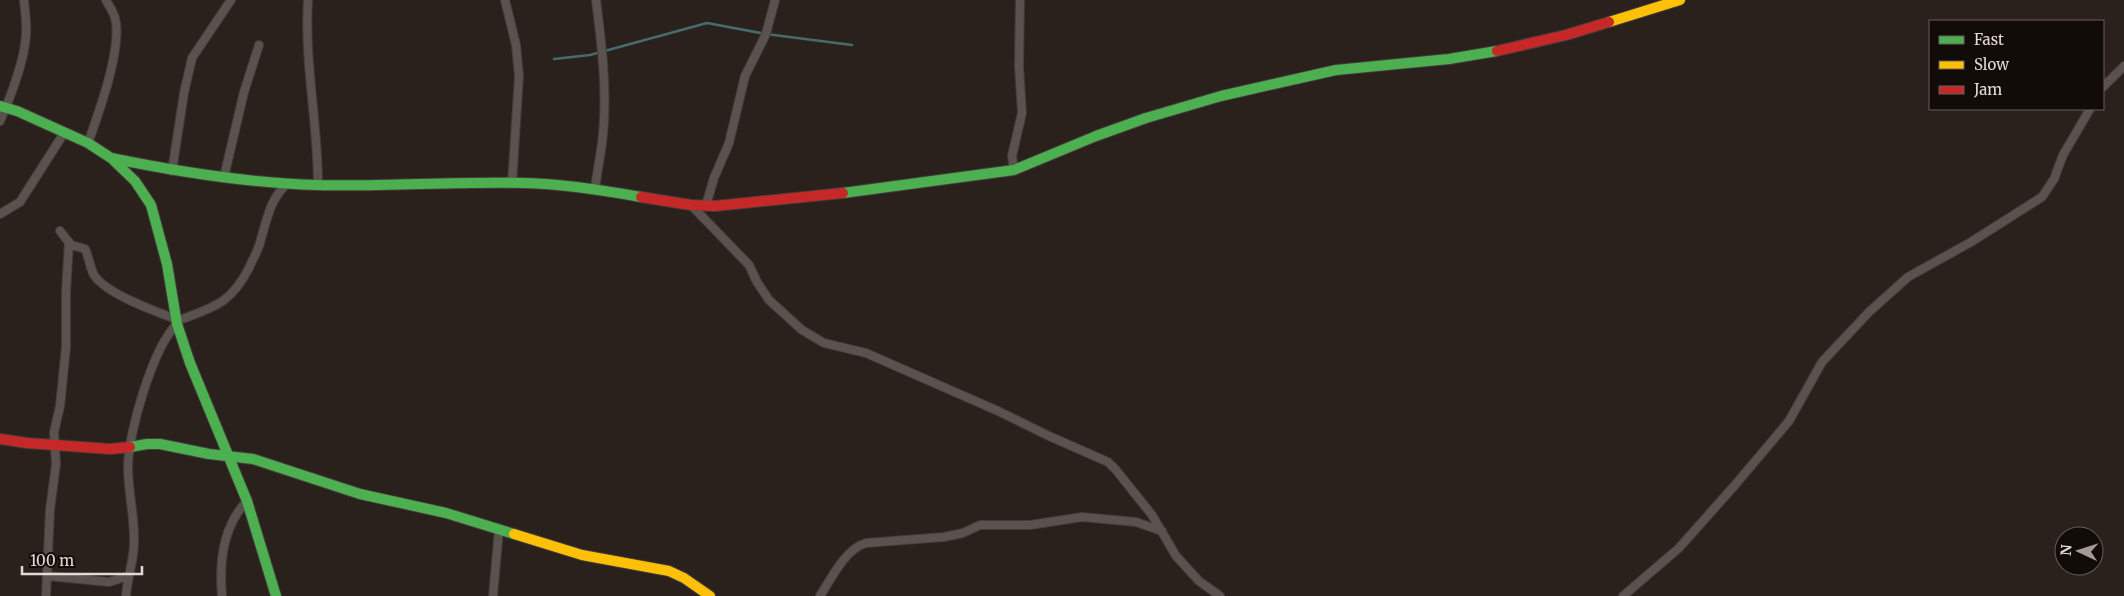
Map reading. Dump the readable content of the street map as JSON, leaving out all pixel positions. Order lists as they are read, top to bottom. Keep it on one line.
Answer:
{"legend":["Fast","Slow","Jam"],"scale_bar":"100 m","north":"left"}
